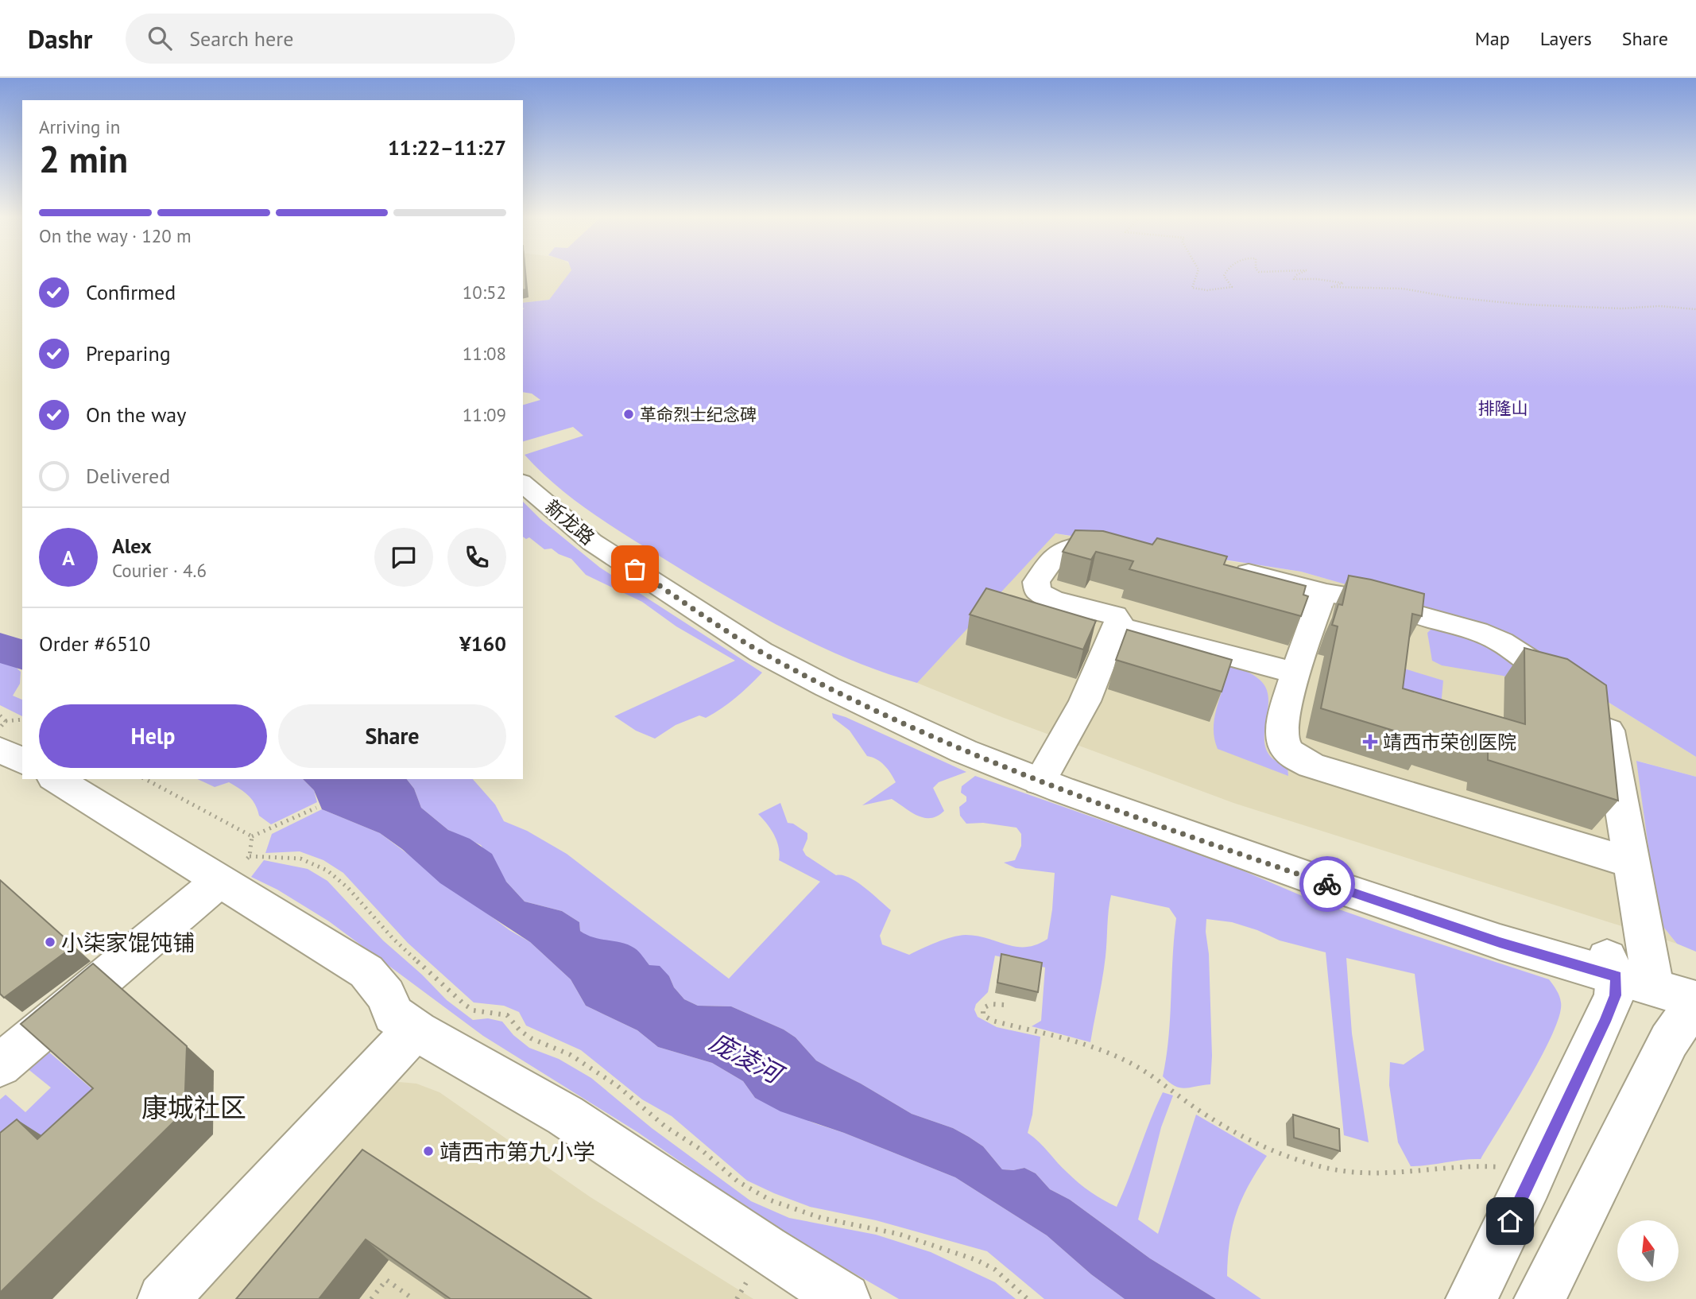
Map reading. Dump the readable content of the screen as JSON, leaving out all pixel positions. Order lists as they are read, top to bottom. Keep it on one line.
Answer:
{"streets":{"street":["新龙路"]},"districts":["康城社区"],"water":["庞凌河"],"parks":["排隆山"],"places":{"other":["革命烈士纪念碑","小柒家馄饨铺","靖西市第九小学"],"health":["靖西市荣创医院"]},"north":"top","page":{"header":"Dashr","search":"Search here","nav":["Map","Layers","Share"],"heading":["2 min","Arriving in","11:22–11:27"],"panel":["Alex","Courier · 4.6","Order #6510","¥160"],"bar":"On the way · 120 m","list":[["Confirmed","10:52"],["Preparing","11:08"],["On the way","11:09"],"Delivered"],"round":"A","buttons":["Help","Share"]}}
